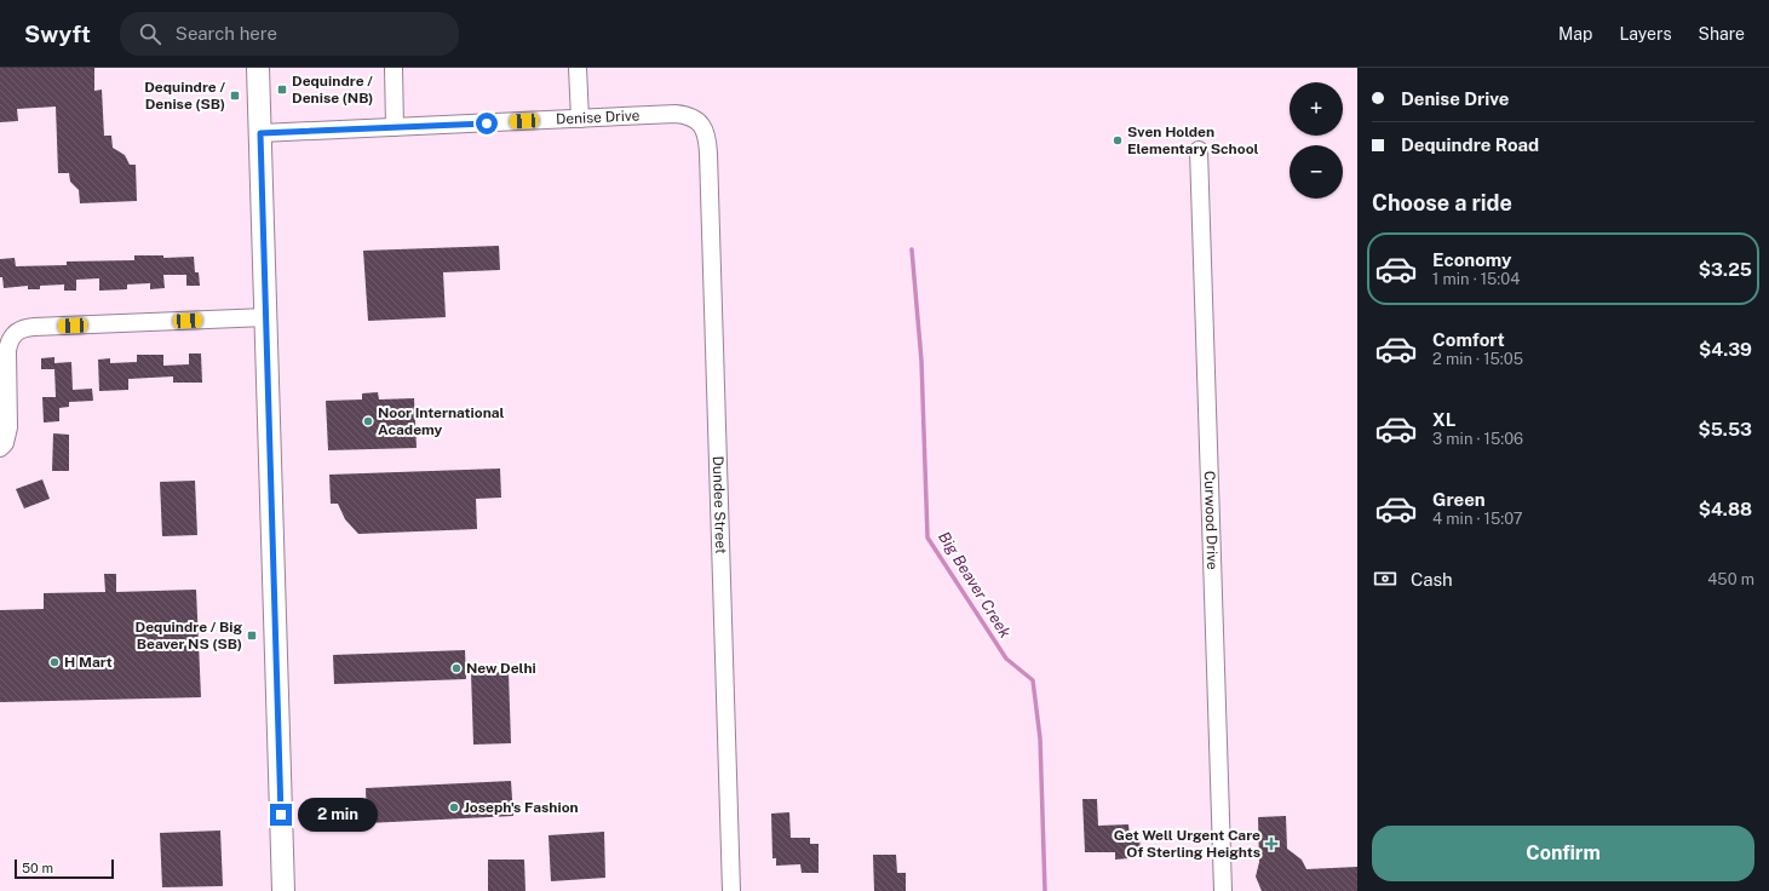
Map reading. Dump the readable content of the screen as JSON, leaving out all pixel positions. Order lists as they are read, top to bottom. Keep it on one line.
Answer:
{"streets":{"street":["Denise Drive","Dundee Street","Curwood Drive"]},"crossings":[["Denise Drive","Dundee Street"]],"water":["Big Beaver Creek"],"places":{"transit":["Dequindre / Denise (NB)","Dequindre / Denise (SB)","Dequindre / Big Beaver NS (SB)"],"other":["Sven Holden Elementary School","Noor International Academy","H Mart","New Delhi","Joseph's Fashion"],"health":["Get Well Urgent Care Of Sterling Heights"]},"scale_bar":"50 m","page":{"header":"Swyft","search":"Search here","nav":["Map","Layers","Share"],"banner":["Denise Drive","Dequindre Road"],"map_buttons":["+","−"],"heading":"Choose a ride","list":[{"name":"Economy","note":"1 min · 15:04","value":"$3.25"},{"name":"Comfort","note":"2 min · 15:05","value":"$4.39"},{"name":"XL","note":"3 min · 15:06","value":"$5.53"},{"name":"Green","note":"4 min · 15:07","value":"$4.88"}],"pay":["Cash","450 m"],"bubble":"2 min","buttons":"Confirm","scale":"50 m"}}
